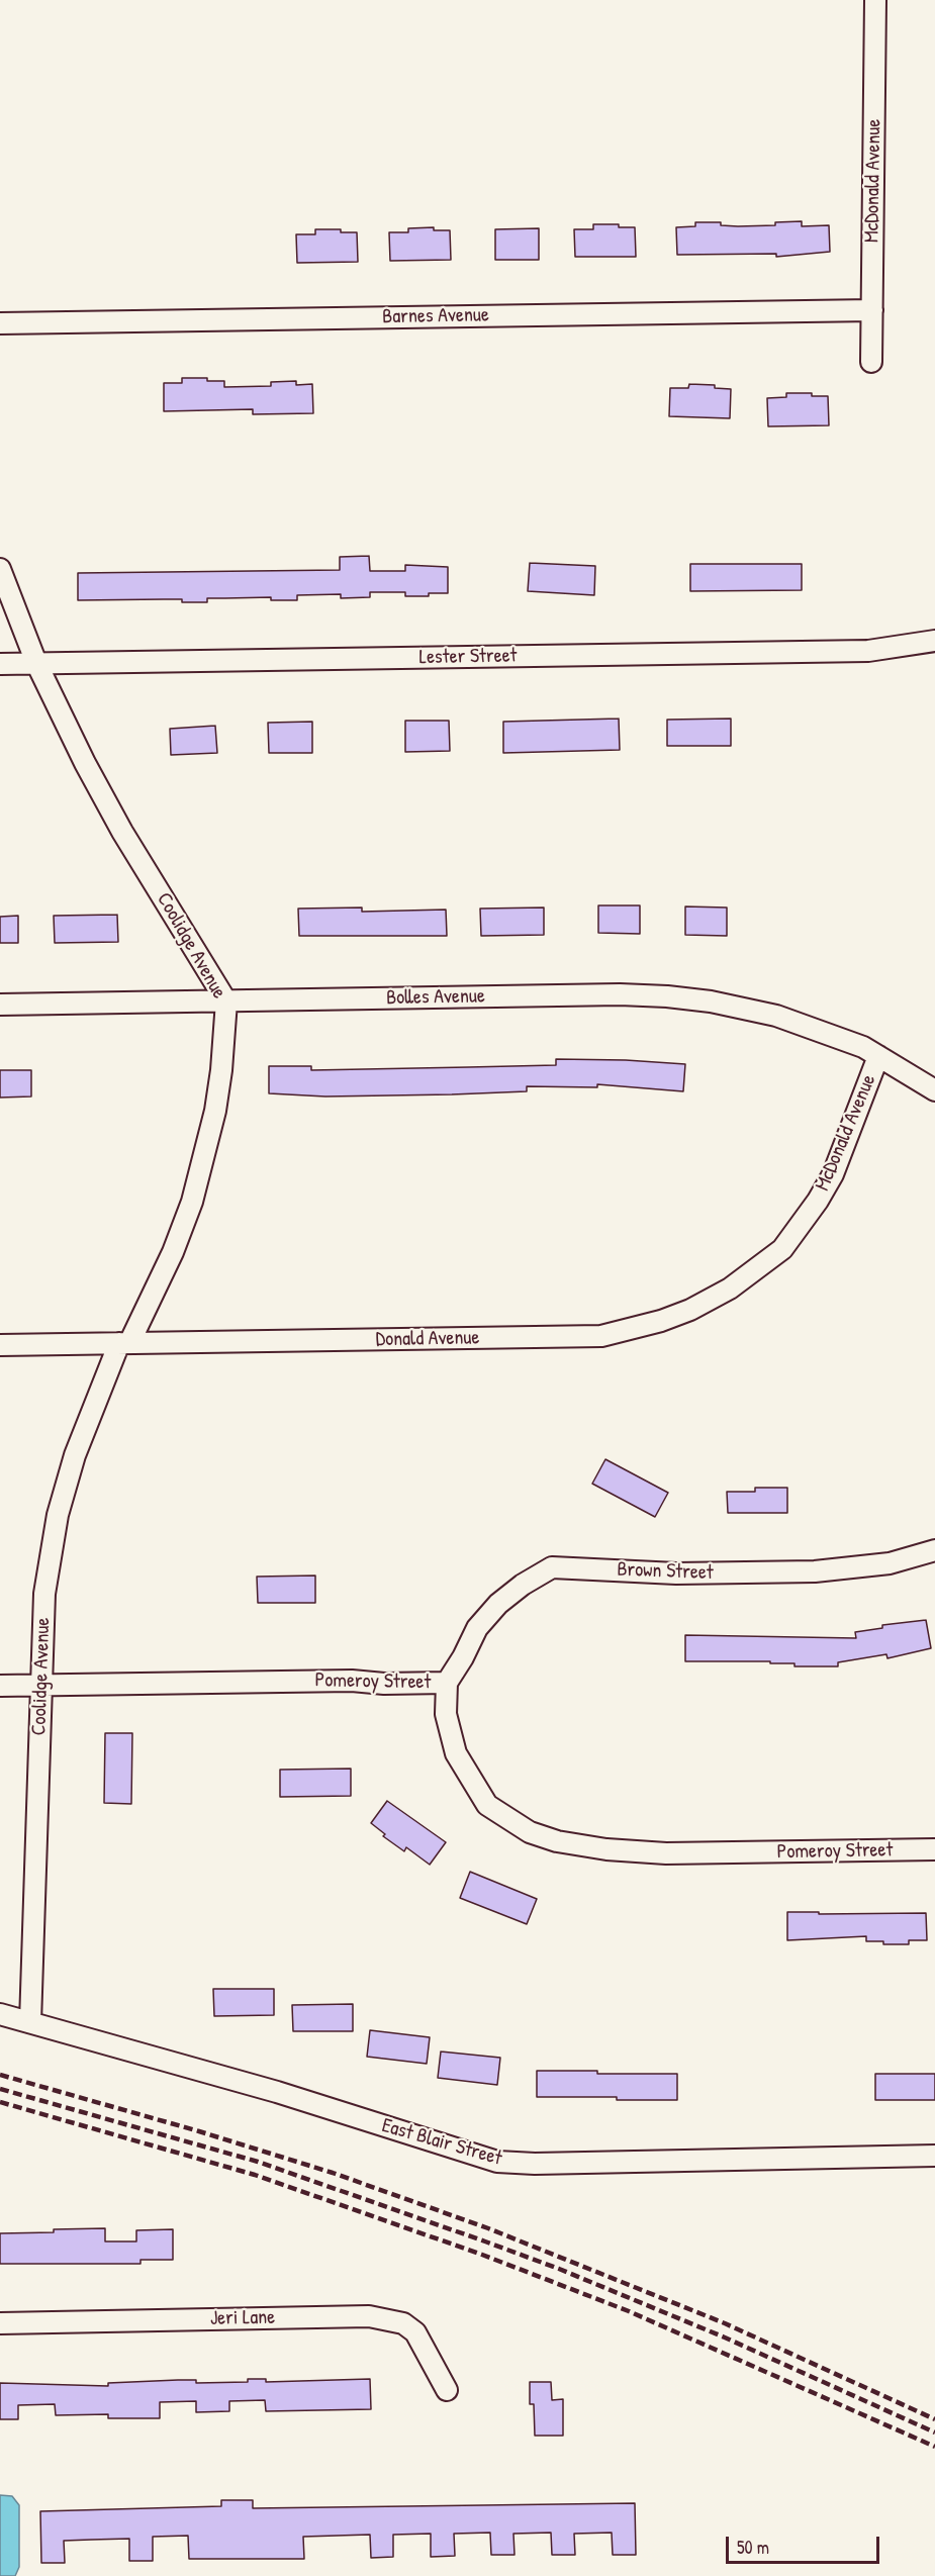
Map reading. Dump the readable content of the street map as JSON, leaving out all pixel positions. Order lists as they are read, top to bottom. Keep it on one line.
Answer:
{"streets":{"street":["McDonald Avenue","Barnes Avenue","Lester Street","Coolidge Avenue","Bolles Avenue","Donald Avenue","Brown Street","Pomeroy Street","East Blair Street","Jeri Lane"]},"crossings":[["McDonald Avenue","Barnes Avenue"],["McDonald Avenue","Bolles Avenue"],["McDonald Avenue","Donald Avenue"],["Lester Street","Coolidge Avenue"],["Coolidge Avenue","Bolles Avenue"],["Coolidge Avenue","Donald Avenue"],["Coolidge Avenue","Pomeroy Street"],["Coolidge Avenue","East Blair Street"],["Brown Street","Pomeroy Street"]],"scale_bar":"50 m"}
